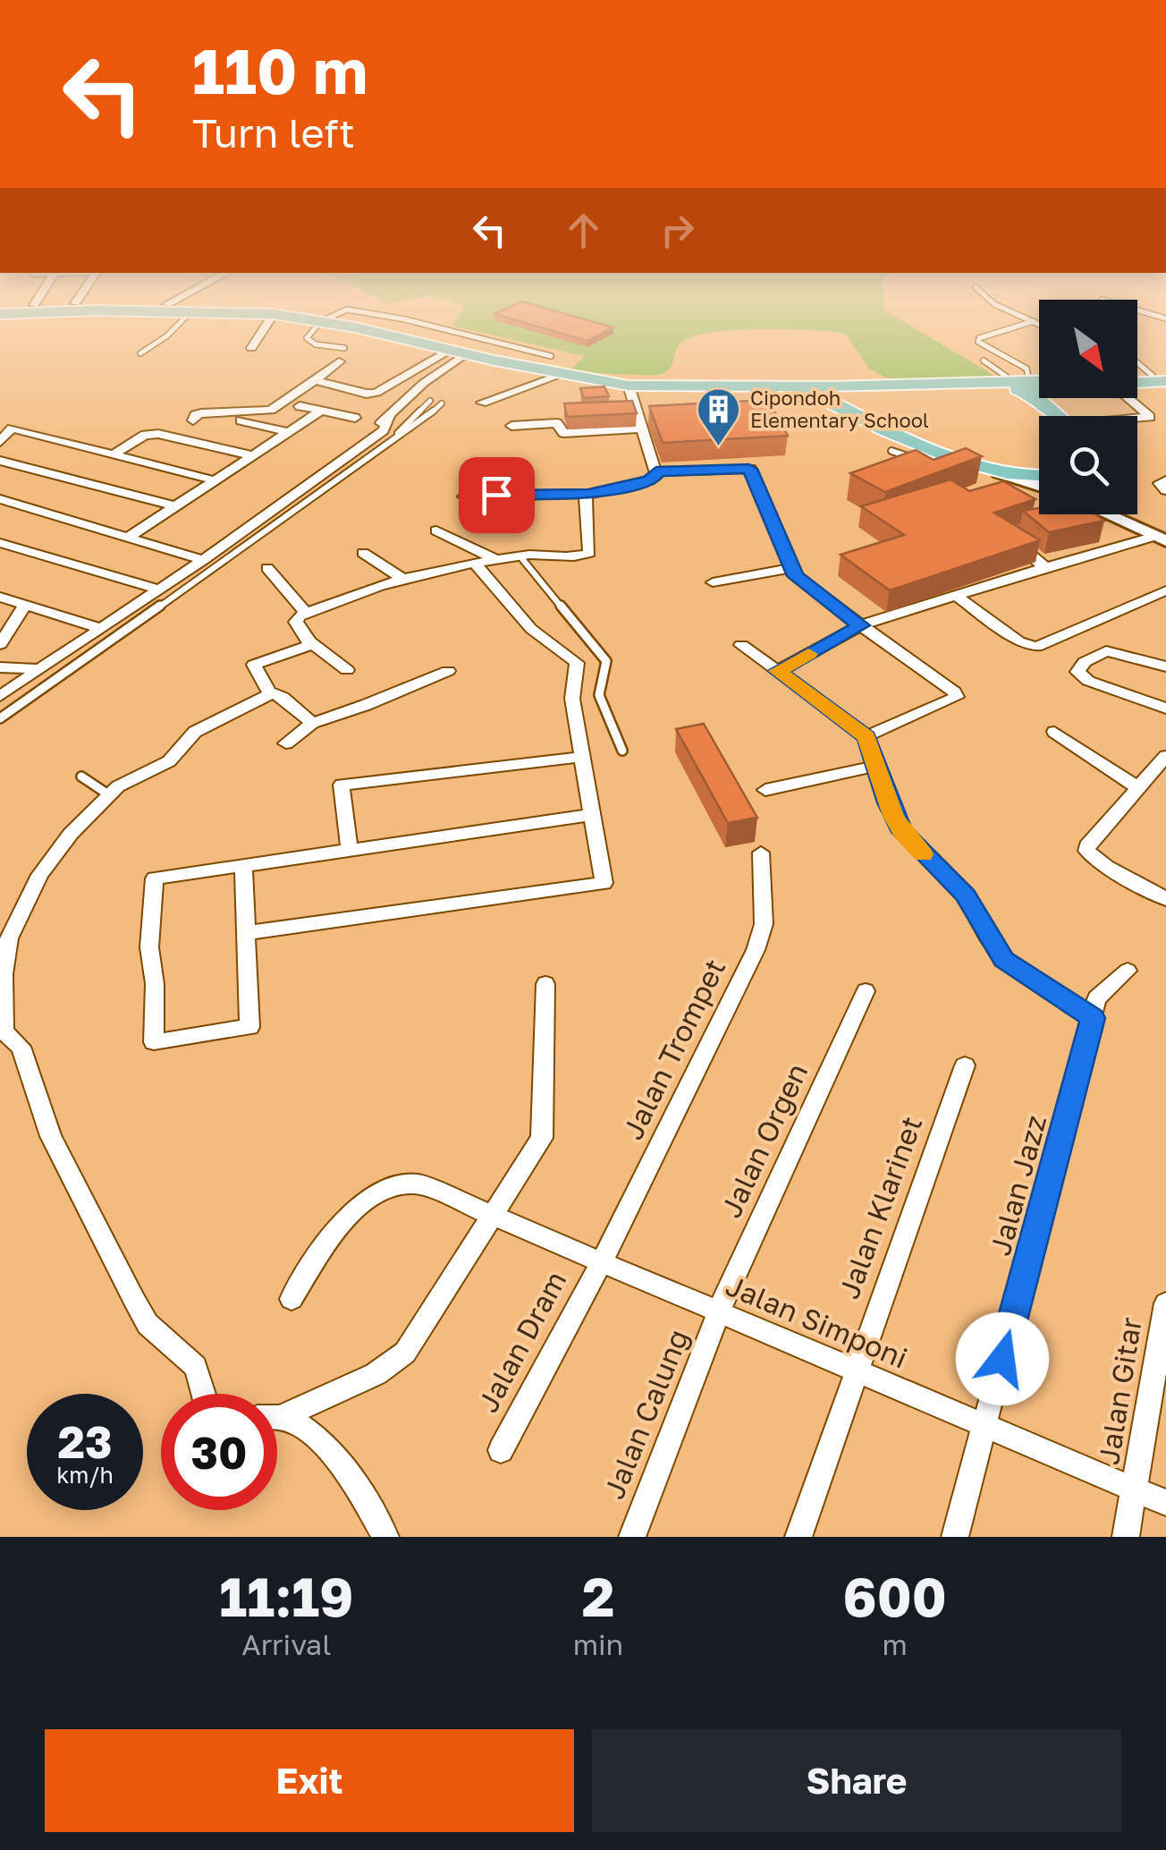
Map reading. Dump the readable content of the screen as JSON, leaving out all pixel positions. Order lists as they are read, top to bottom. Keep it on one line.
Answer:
{"streets":{"street":["Jalan Trompet","Jalan Orgen","Jalan Jazz","Jalan Klarinet","Jalan Simponi","Jalan Dram","Jalan Gitar","Jalan Calung"]},"crossings":[["Jalan Trompet","Jalan Simponi"],["Jalan Trompet","Jalan Dram"],["Jalan Orgen","Jalan Simponi"],["Jalan Orgen","Jalan Calung"],["Jalan Jazz","Jalan Simponi"],["Jalan Klarinet","Jalan Simponi"],["Jalan Simponi","Jalan Dram"],["Jalan Simponi","Jalan Gitar"],["Jalan Simponi","Jalan Calung"]],"places":{"building":["Cipondoh Elementary School"]},"north":"bottom right","page":{"turn":["110 m","Turn left"],"speed":"23 km/h","limit":"30","eta":["11:19","Arrival","2","min","600","m"],"buttons":["Exit","Share"]}}
